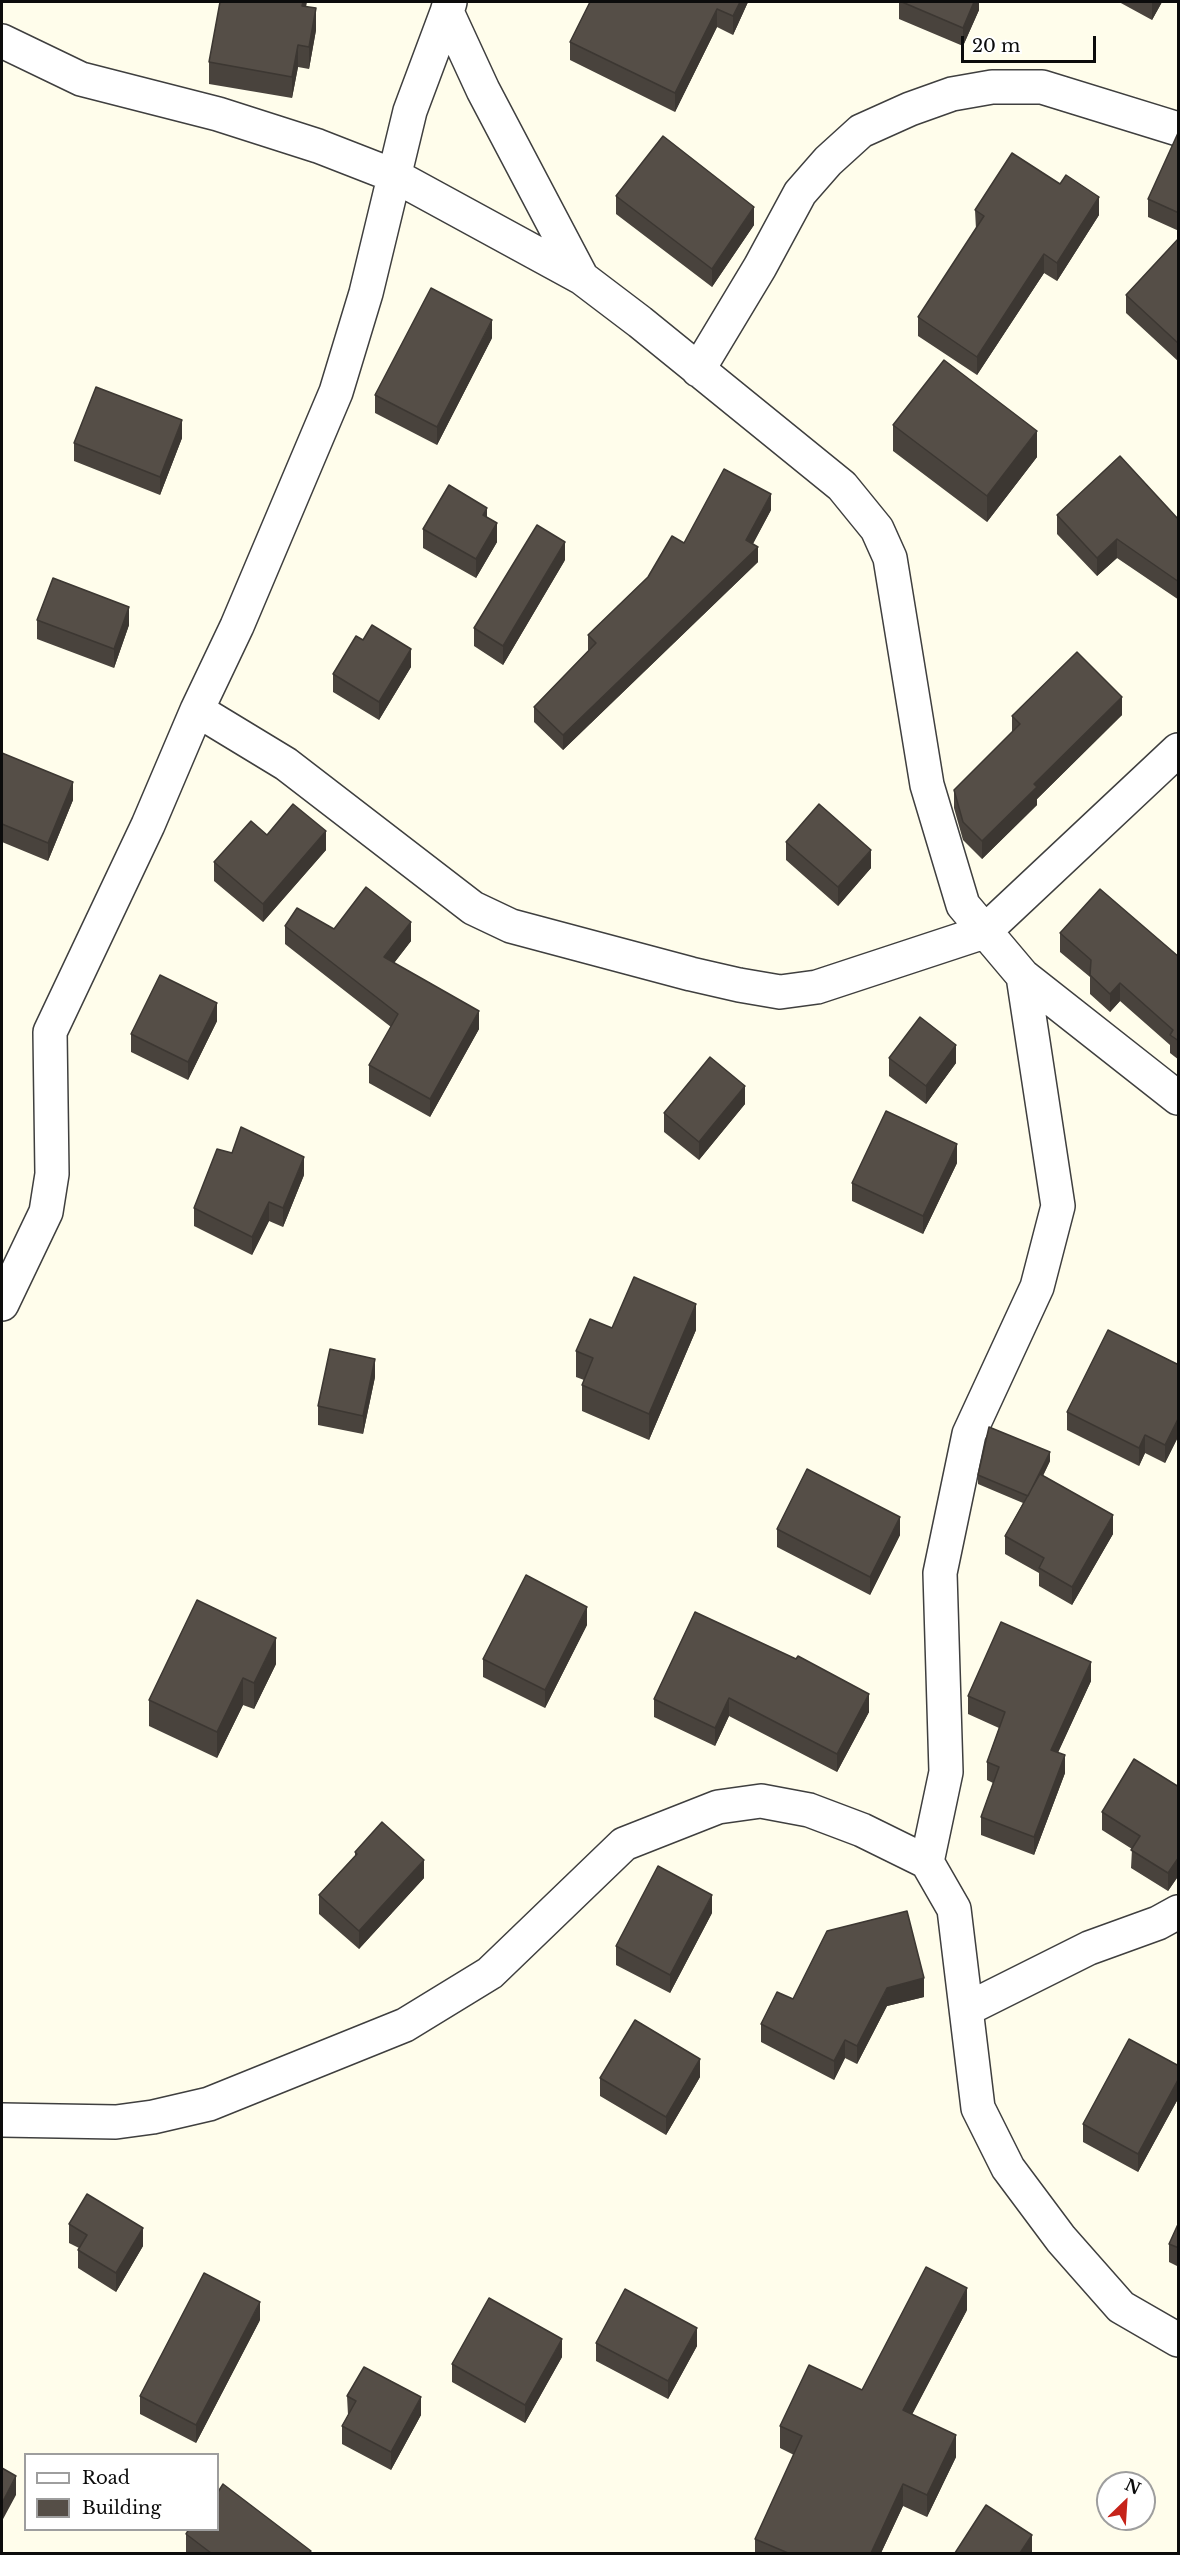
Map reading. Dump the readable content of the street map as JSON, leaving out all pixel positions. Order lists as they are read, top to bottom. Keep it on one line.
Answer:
{"legend":["Road","Building"],"scale_bar":"20 m","north":"top right"}
